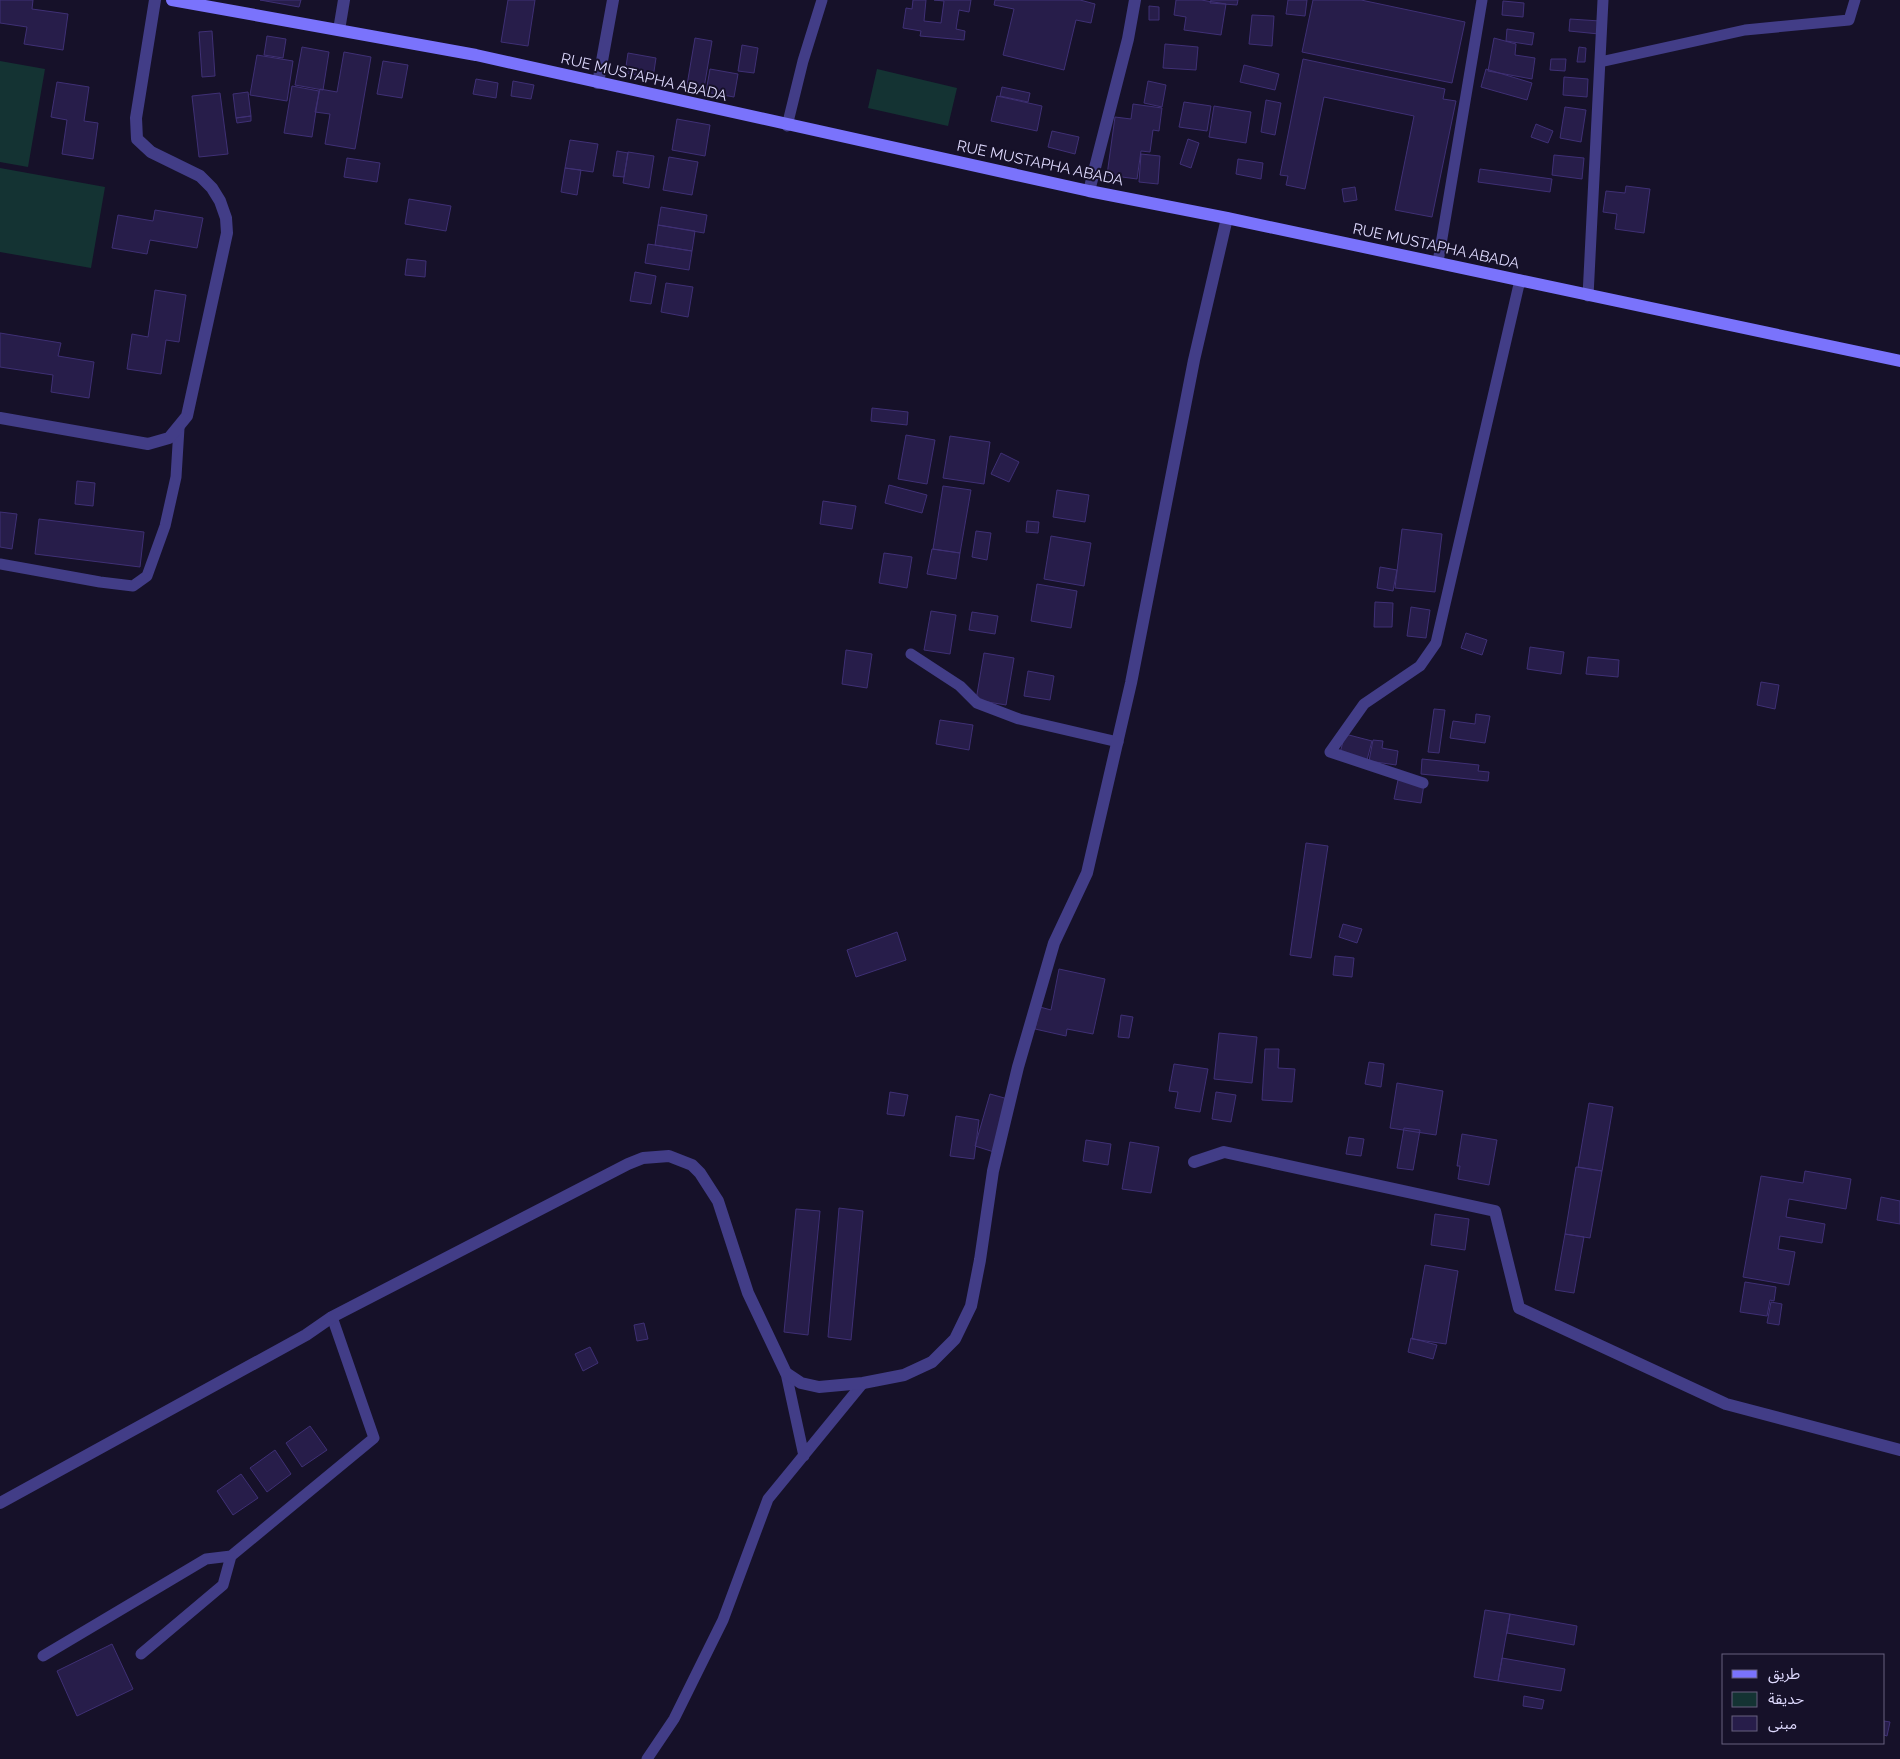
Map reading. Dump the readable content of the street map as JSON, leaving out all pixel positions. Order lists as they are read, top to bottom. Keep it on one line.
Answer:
{"streets":{"main road":["RUE MUSTAPHA ABADA"]},"legend":["طريق","حديقة","مبنى"]}
